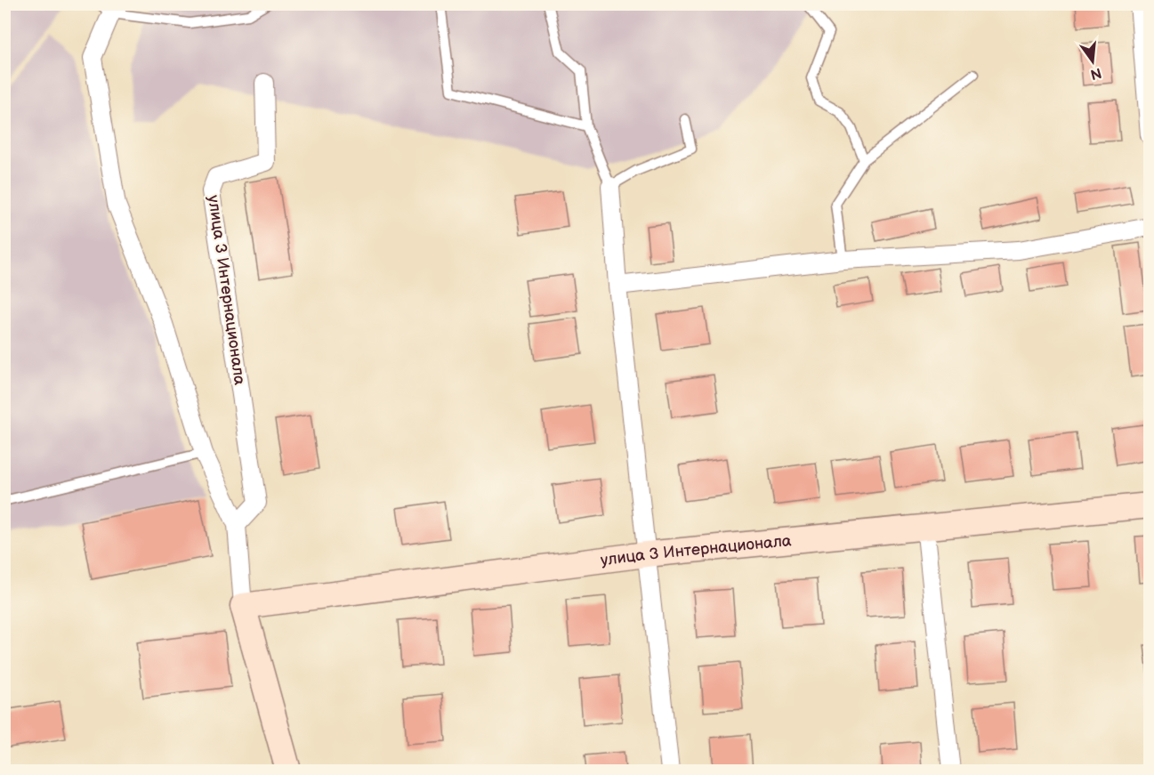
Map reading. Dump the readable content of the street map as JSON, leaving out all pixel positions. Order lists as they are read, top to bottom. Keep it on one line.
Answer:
{"streets":{"main road":["улица 3 Интернационала"]},"north":"bottom"}
